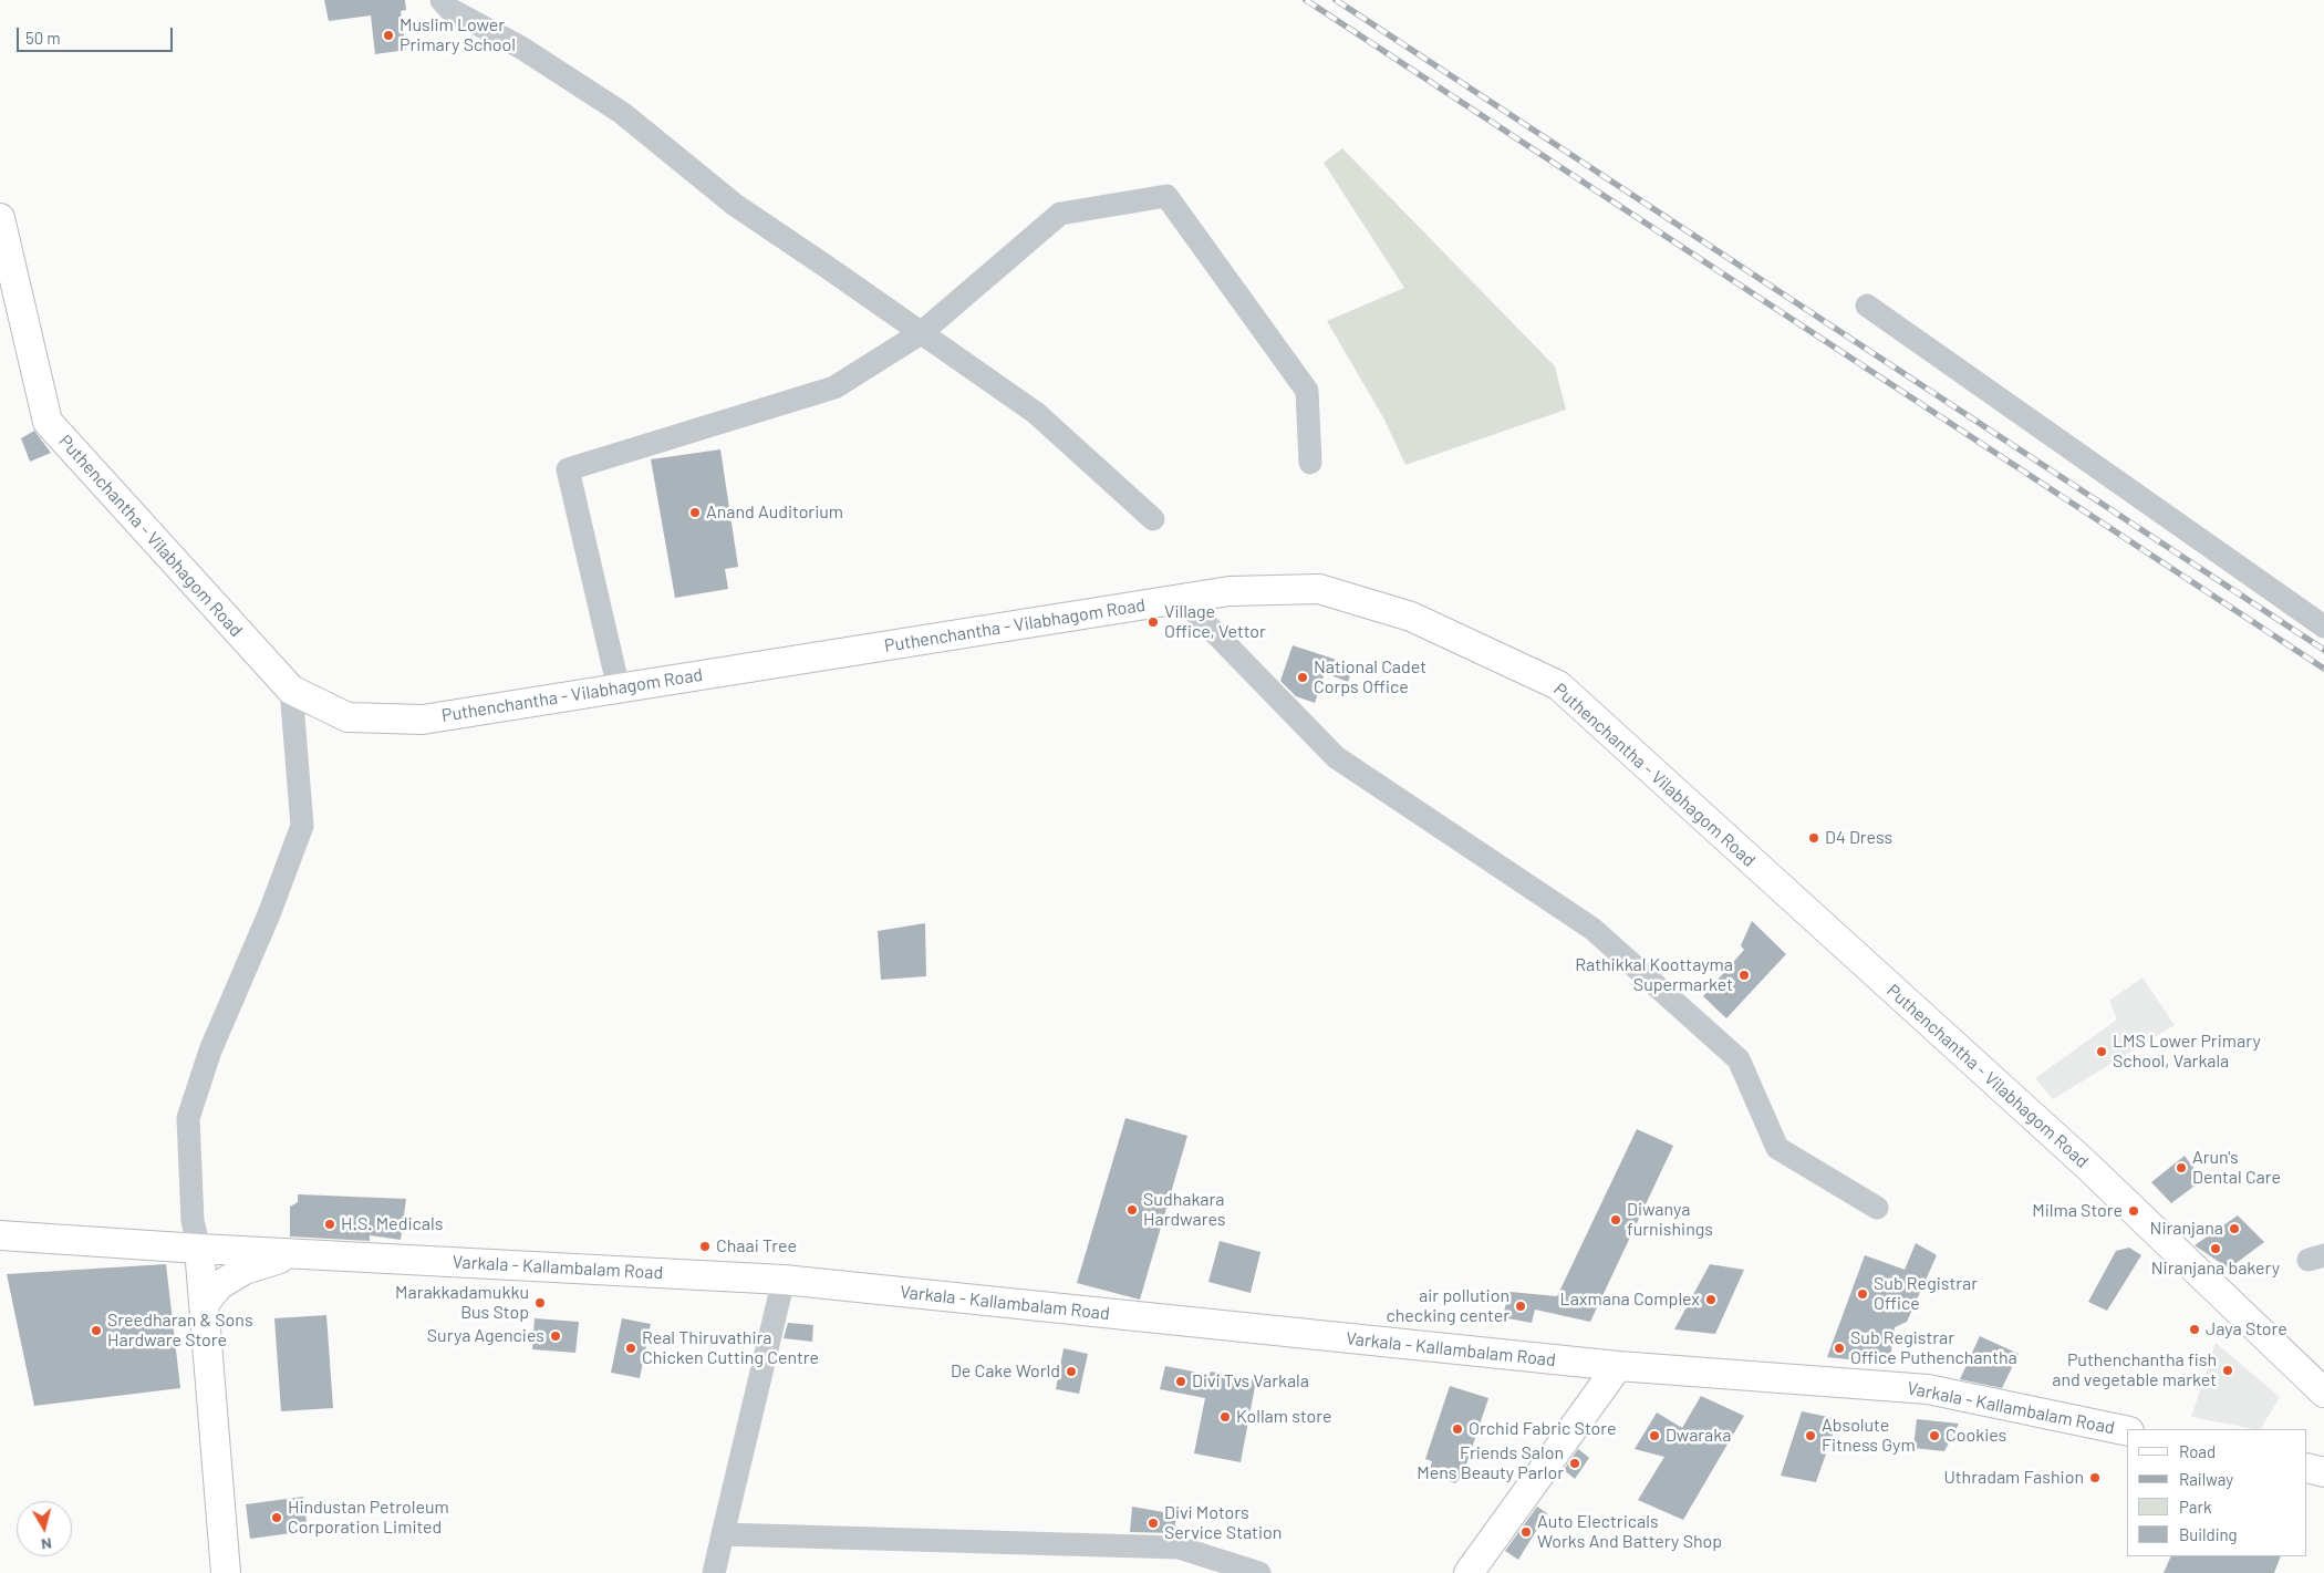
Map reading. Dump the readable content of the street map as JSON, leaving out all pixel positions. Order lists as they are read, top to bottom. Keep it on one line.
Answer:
{"streets":{"main road":["Puthenchantha - Vilabhagom Road","Varkala - Kallambalam Road"]},"places":["Muslim Lower Primary School","Anand Auditorium","Village Office, Vettor","National Cadet Corps Office","D4 Dress","Rathikkal Koottayma Supermarket","LMS Lower Primary School, Varkala","Arun's Dental Care","Sudhakara Hardwares","Milma Store","Diwanya furnishings","H.S. Medicals","Niranjana","Chaai Tree","Niranjana bakery","Sub Registrar Office","Laxmana Complex","Marakkadamukku Bus Stop","air pollution checking center","Jaya Store","Sreedharan & Sons Hardware Store","Surya Agencies","Real Thiruvathira Chicken Cutting Centre","Sub Registrar Office Puthenchantha","Puthenchantha fish and vegetable market","De Cake World","Divi Tvs Varkala","Kollam store","Orchid Fabric Store","Dwaraka","Absolute Fitness Gym","Cookies","Friends Salon Mens Beauty Parlor","Uthradam Fashion","Hindustan Petroleum Corporation Limited","Divi Motors Service Station","Auto Electricals Works And Battery Shop"],"legend":["Road","Railway","Park","Building"],"scale_bar":"50 m","north":"bottom"}
